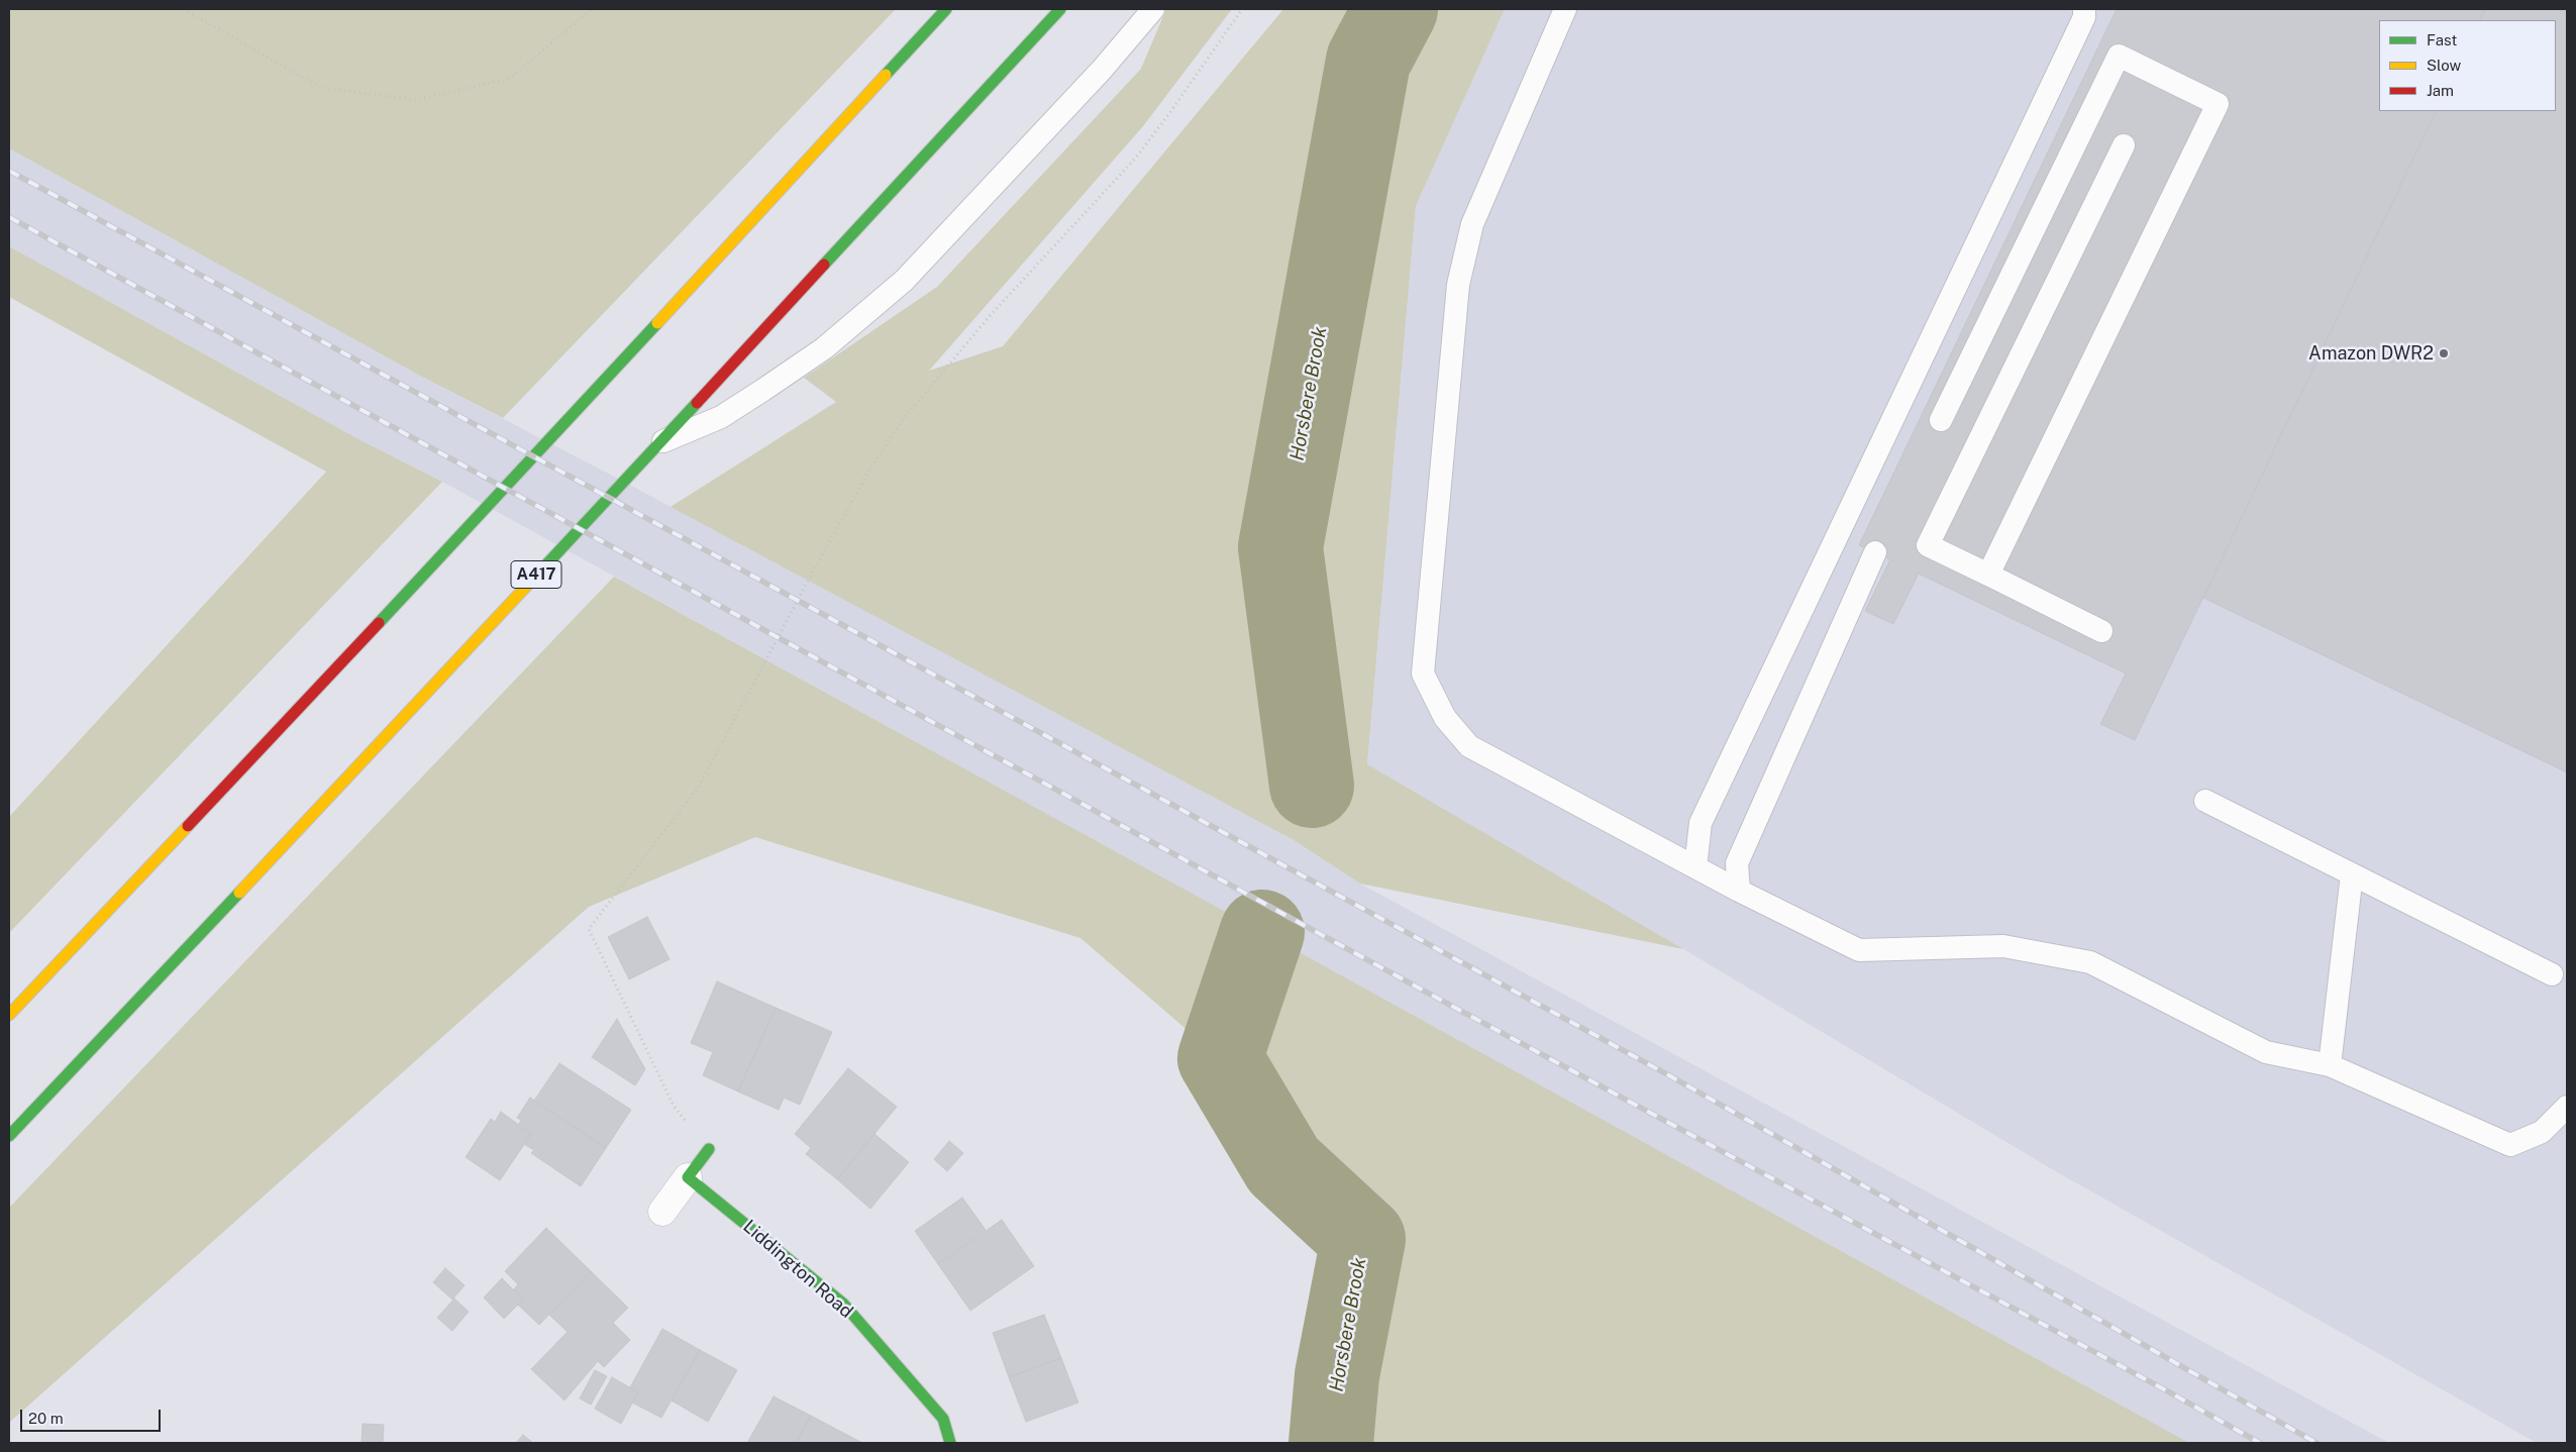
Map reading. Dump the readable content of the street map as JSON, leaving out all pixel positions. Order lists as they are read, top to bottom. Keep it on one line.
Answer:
{"streets":{"main road":["A417","Liddington Road"]},"water":["Horsbere Brook"],"places":["Amazon DWR2"],"legend":["Fast","Slow","Jam"],"scale_bar":"20 m"}
